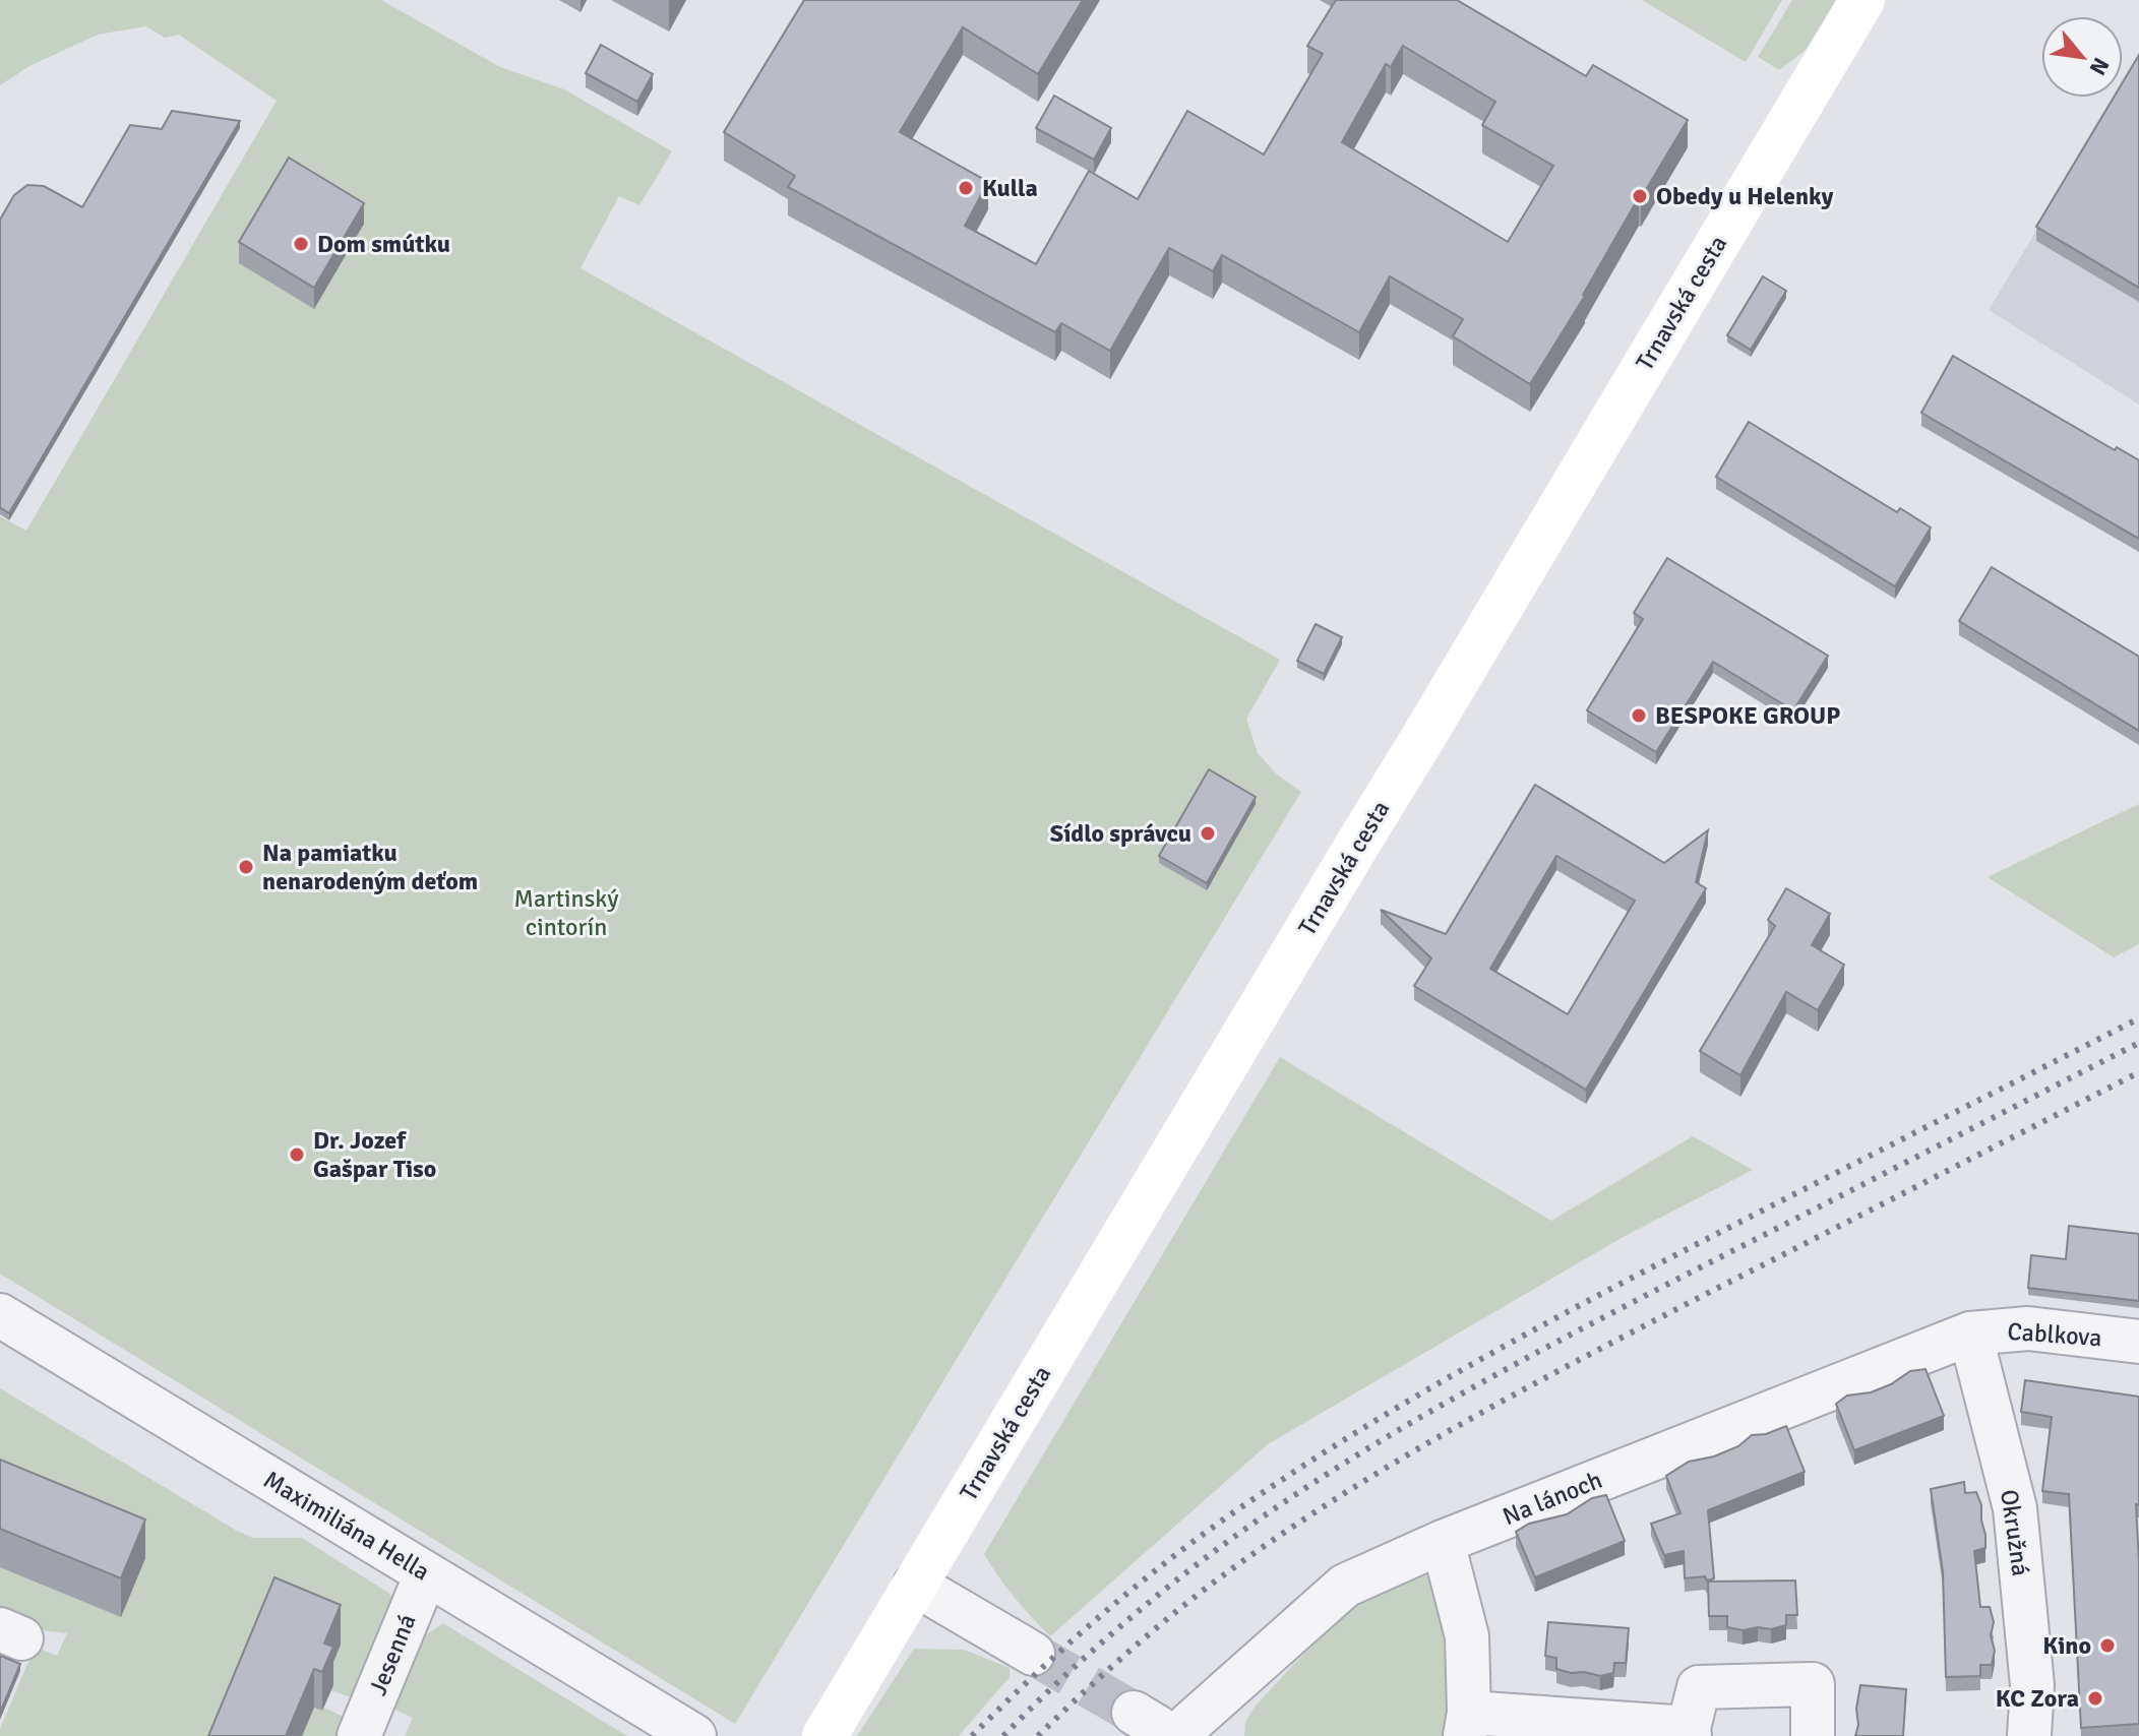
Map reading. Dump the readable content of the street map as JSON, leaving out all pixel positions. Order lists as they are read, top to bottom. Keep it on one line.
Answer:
{"streets":{"main road":["Trnavská cesta"],"street":["Cablkova","Na lánoch","Maximiliána Hella","Okružná","Jesenná"]},"crossings":[["Cablkova","Na lánoch"],["Cablkova","Okružná"],["Na lánoch","Okružná"],["Maximiliána Hella","Jesenná"]],"parks":["Martinský cintorín"],"places":["Kulla","Obedy u Helenky","Dom smútku","BESPOKE GROUP","Sídlo správcu","Na pamiatku nenarodeným deťom","Dr. Jozef Gašpar Tiso","Kino","KC Zora"],"north":"bottom right"}
